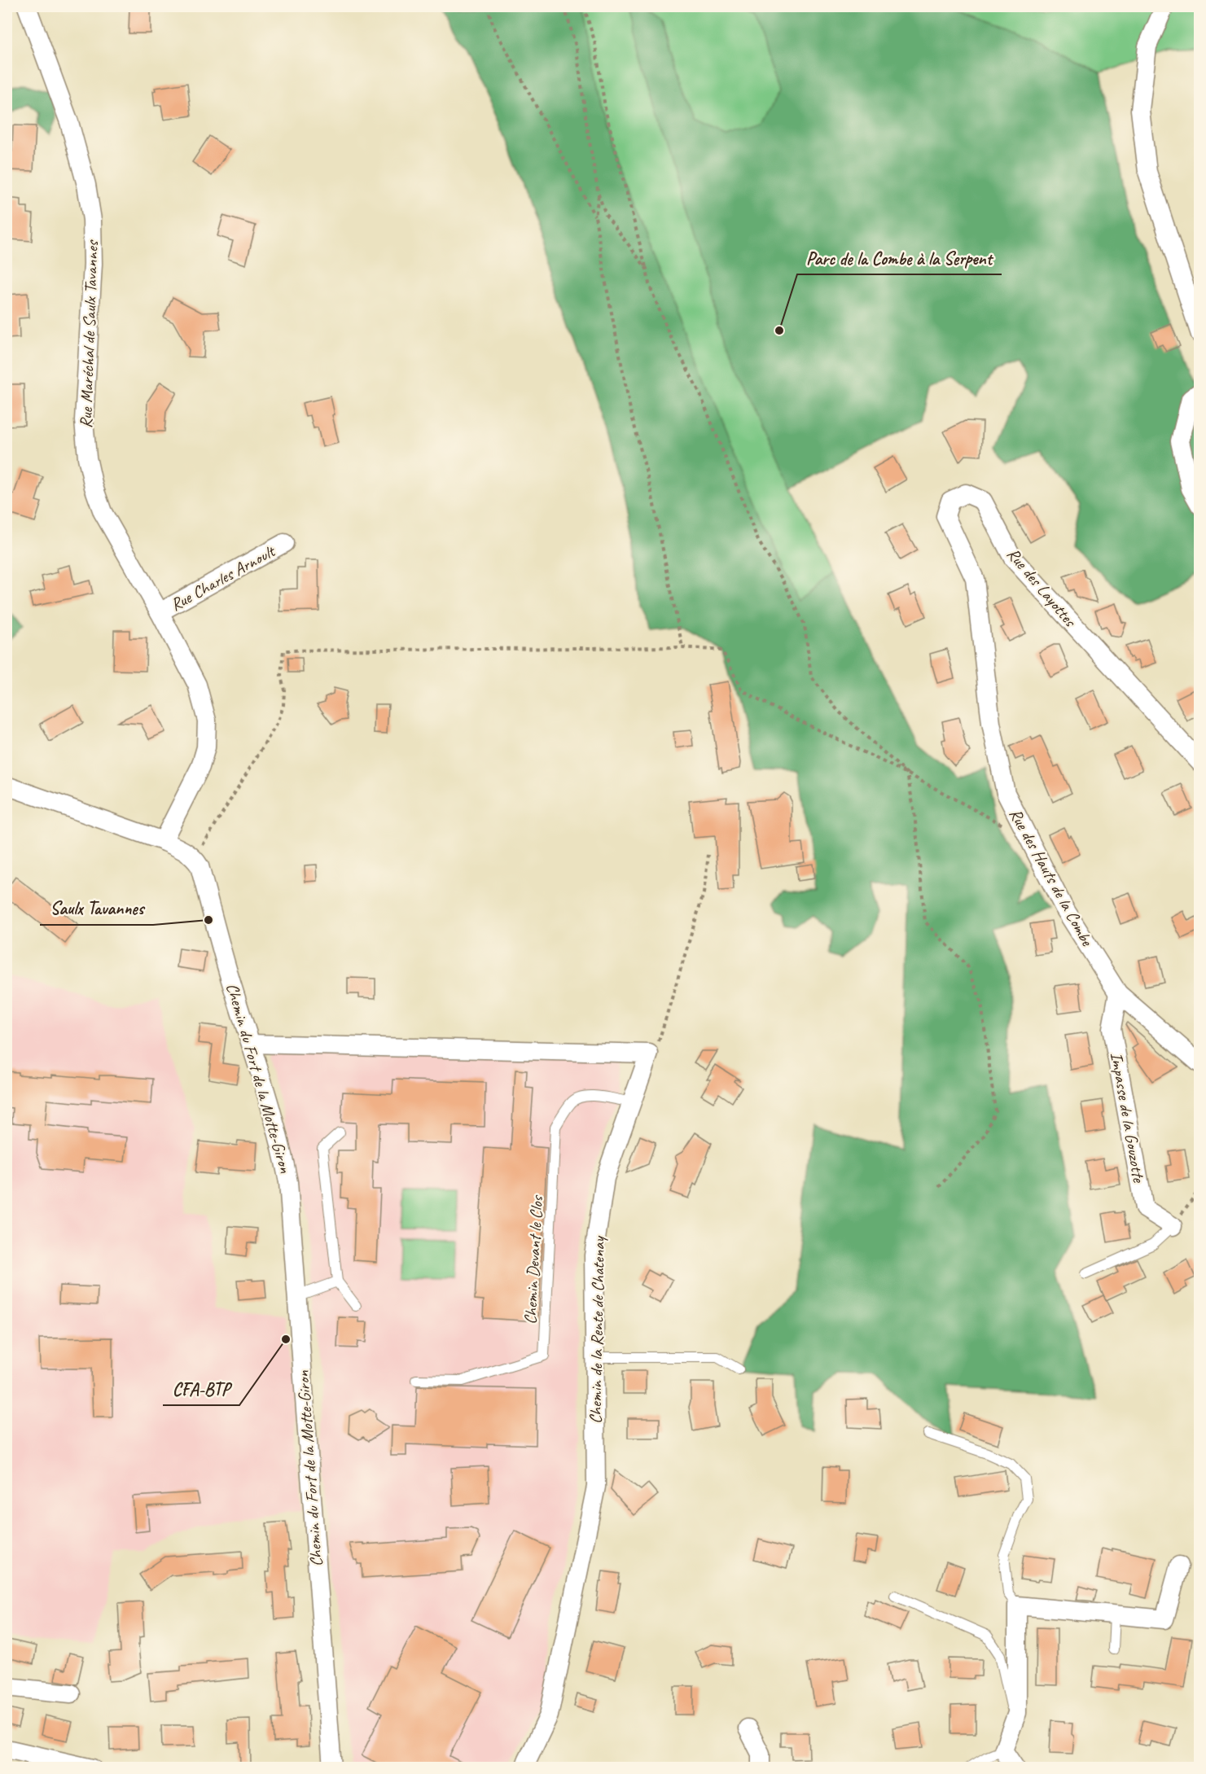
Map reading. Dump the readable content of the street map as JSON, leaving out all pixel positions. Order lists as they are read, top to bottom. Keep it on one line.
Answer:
{"streets":{"street":["Rue Maréchal de Saulx Tavannes","Rue Charles Arnoult","Rue des Layottes","Rue des Hauts de la Combe","Chemin du Fort de la Motte-Giron","Impasse de la Gouzotte","Chemin de la Rente de Chatenay"],"lane":["Chemin Devant le Clos"]},"crossings":[["Rue Maréchal de Saulx Tavannes","Rue Charles Arnoult"],["Rue des Layottes","Rue des Hauts de la Combe"],["Rue des Hauts de la Combe","Impasse de la Gouzotte"],["Chemin Devant le Clos","Chemin de la Rente de Chatenay"]],"places":["Parc de la Combe à la Serpent","Saulx Tavannes","CFA-BTP"]}
